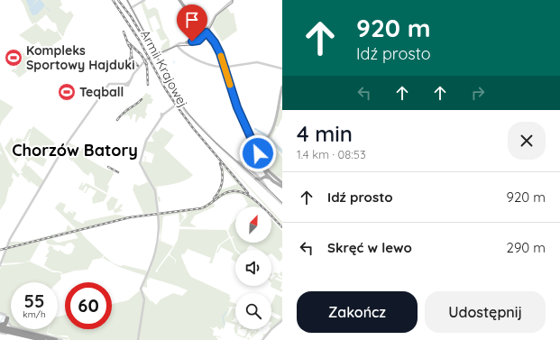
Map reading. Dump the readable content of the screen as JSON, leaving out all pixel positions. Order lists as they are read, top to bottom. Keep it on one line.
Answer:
{"streets":{"street":["Armii Krajowej"]},"districts":["Chorzów Batory"],"places":{"sports":["Kompleks Sportowy Hajduki","Teqball"]},"north":"top right","page":{"turn":["920 m","Idź prosto"],"heading":["4 min","1.4 km · 08:53"],"list":[{"name":"Idź prosto","value":"920 m"},{"name":"Skręć w lewo","value":"290 m"}],"speed":"55 km/h","limit":"60","buttons":["Zakończ","Udostępnij"]}}
